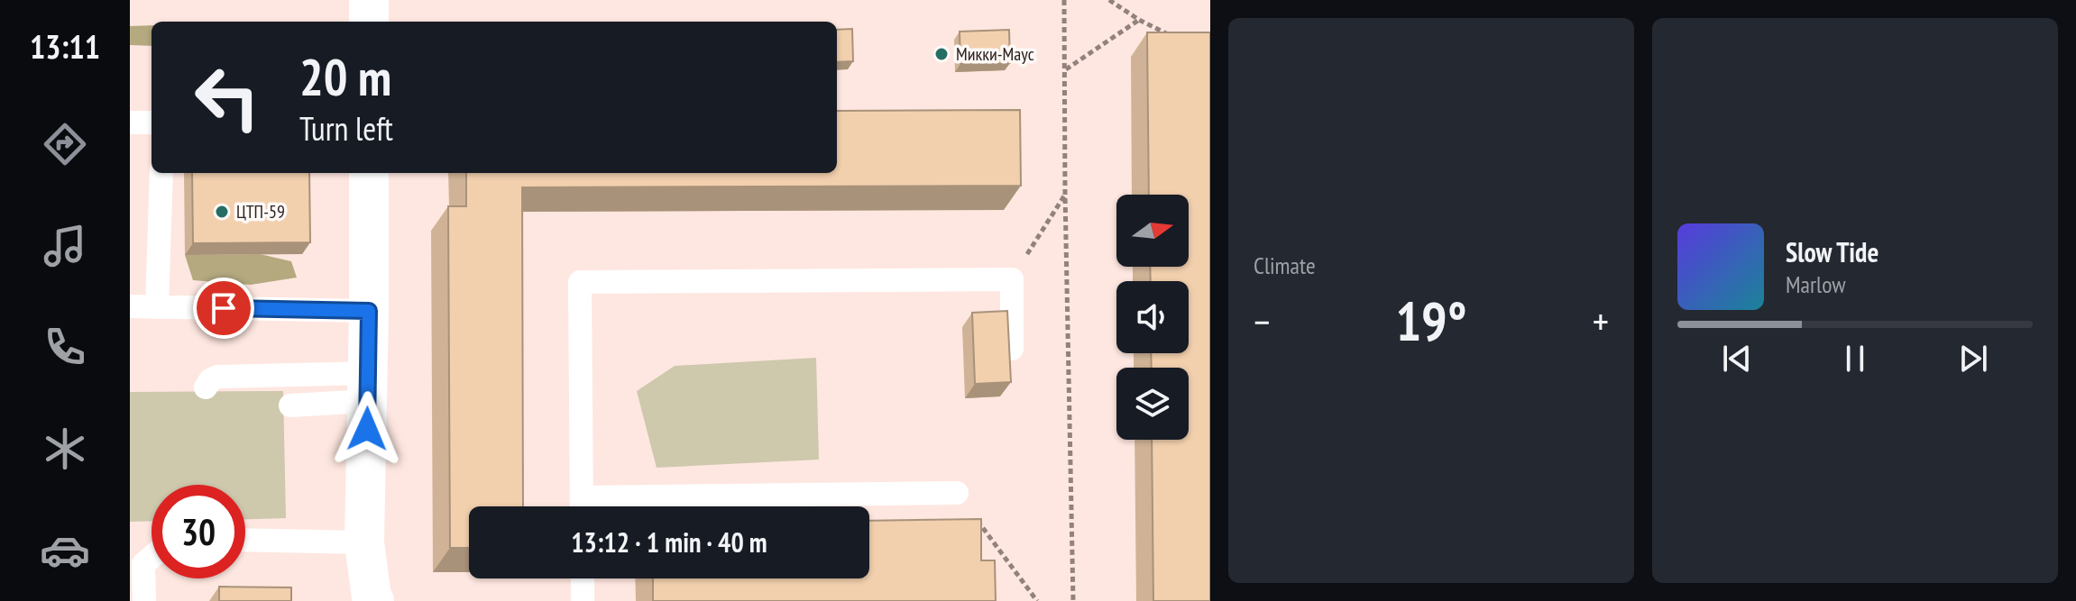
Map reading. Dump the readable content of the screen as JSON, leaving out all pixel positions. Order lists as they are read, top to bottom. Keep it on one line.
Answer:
{"places":["Микки-Маус","ЦТП-59"],"north":"right","page":{"tabs":"13:11","tile":"Climate","turn":["20 m","Turn left"],"song":["Slow Tide","Marlow"],"heat":["−","19°","+"],"limit":"30","trip":"13:12 · 1 min · 40 m"}}
